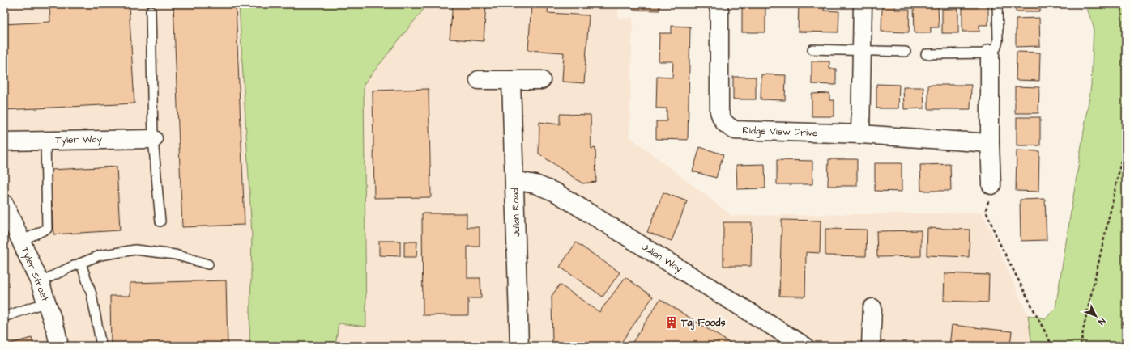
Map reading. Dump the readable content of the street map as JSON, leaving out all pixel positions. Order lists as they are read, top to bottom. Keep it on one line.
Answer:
{"streets":{"street":["Ridge View Drive","Tyler Way","Julian Road","Julian Way","Tyler Street"]},"crossings":[["Julian Road","Julian Way"]],"places":{"building":["Taj Foods"]},"north":"bottom right"}
